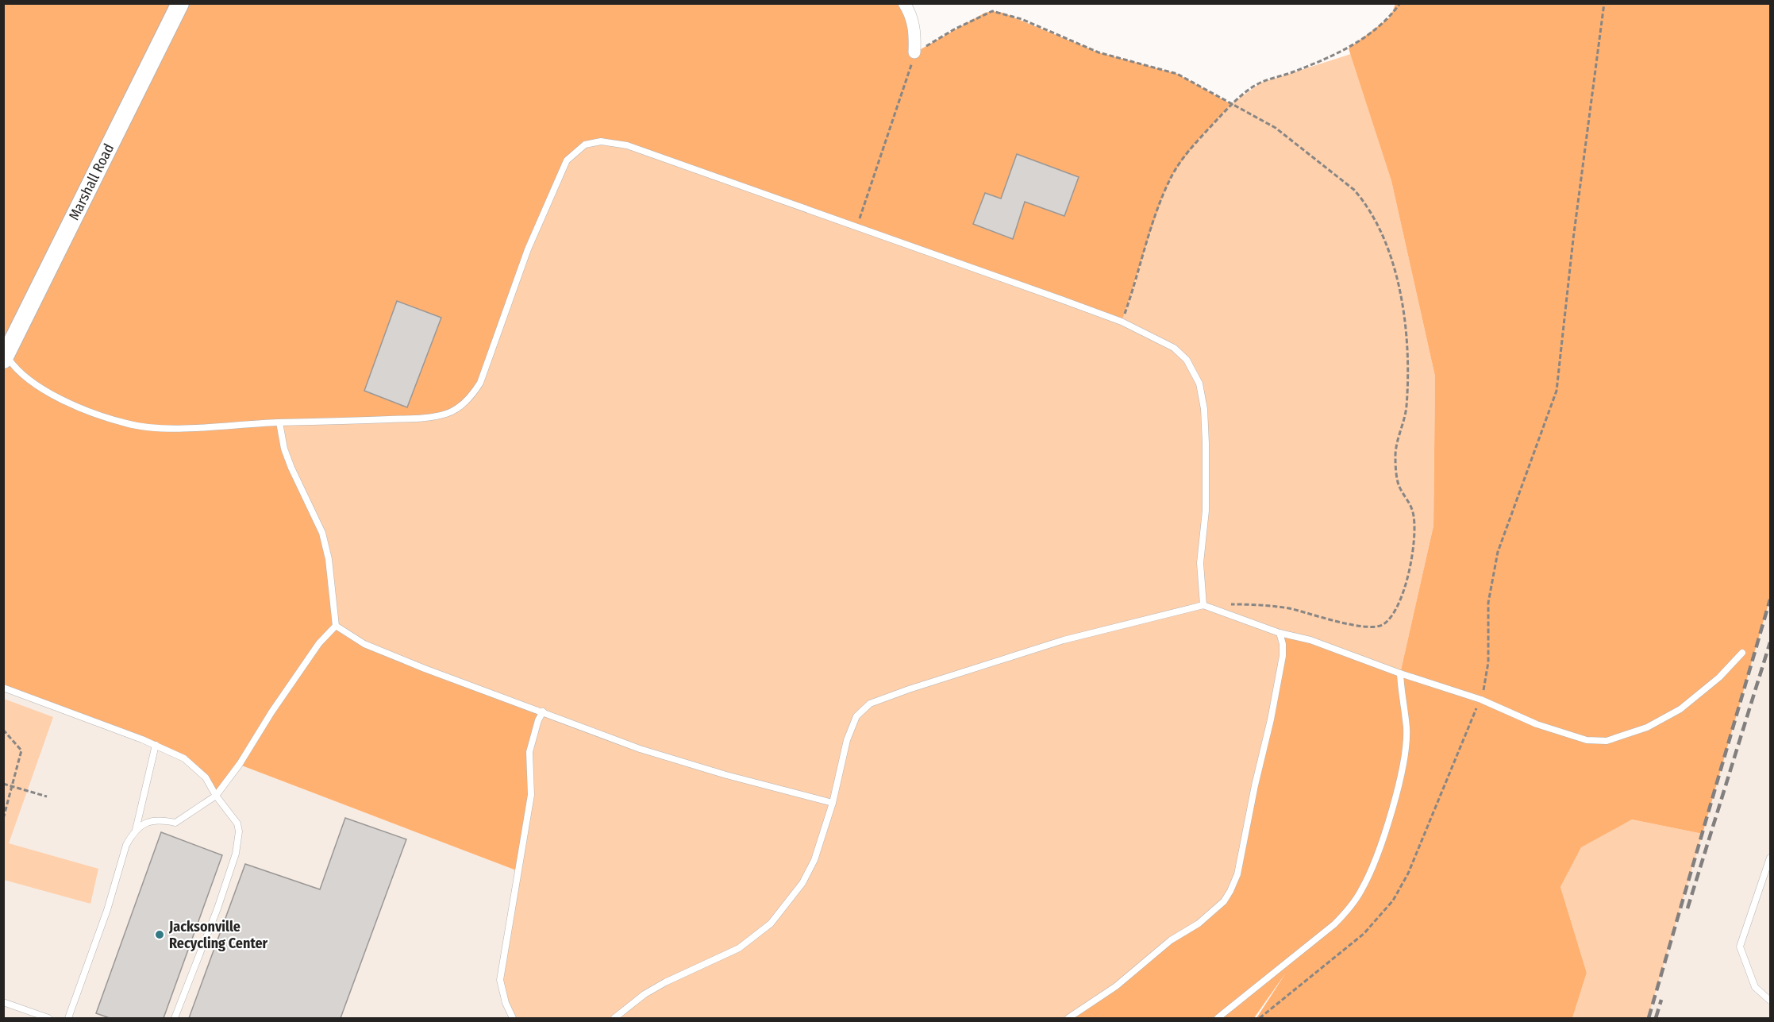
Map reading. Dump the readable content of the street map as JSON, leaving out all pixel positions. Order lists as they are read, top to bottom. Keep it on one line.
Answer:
{"streets":{"main road":["Marshall Road"]},"places":["Jacksonville Recycling Center"]}
